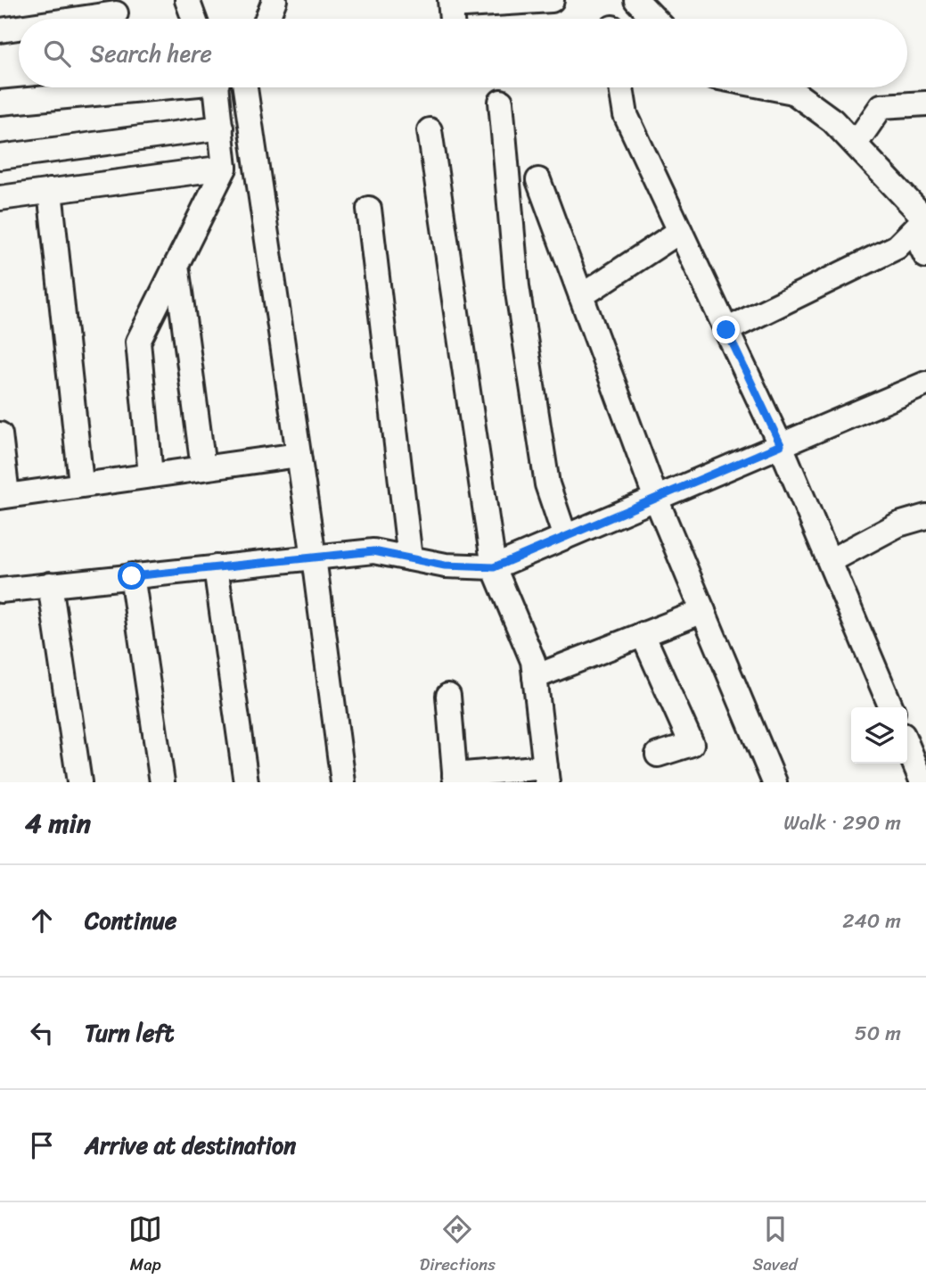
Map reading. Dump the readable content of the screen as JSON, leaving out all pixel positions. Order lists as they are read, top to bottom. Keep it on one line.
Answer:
{"page":{"search":"Search here","heading":["4 min","Walk · 290 m"],"list":[["Continue","240 m"],["Turn left","50 m"],"Arrive at destination"],"nav":["Map","Directions","Saved"]}}
